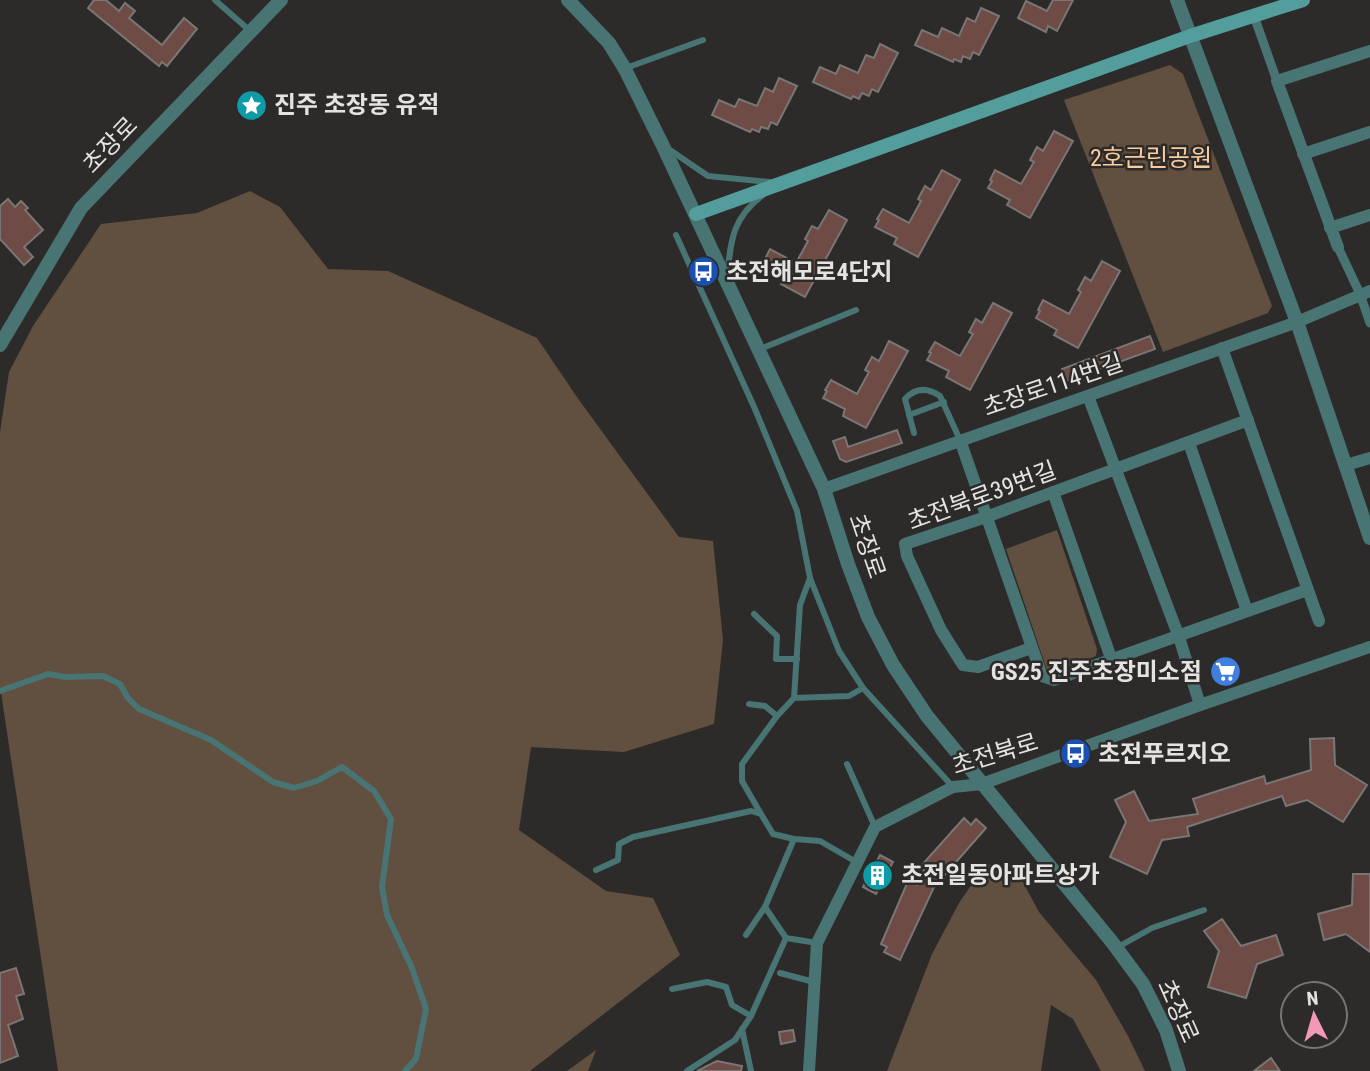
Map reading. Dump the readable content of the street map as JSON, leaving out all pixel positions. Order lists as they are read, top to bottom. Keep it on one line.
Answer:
{"streets":{"street":["초장로","초장로114번길","초전북로39번길","초전북로"]},"crossings":[["초장로","초장로114번길"],["초장로","초전북로"]],"parks":["2호근린공원"],"places":{"place":["진주 초장동 유적"],"bus stop":["초전해모로4단지","초전푸르지오"],"supermarket":["GS25 진주초장미소점"],"building":["초전일동아파트상가"]},"north":"top"}
